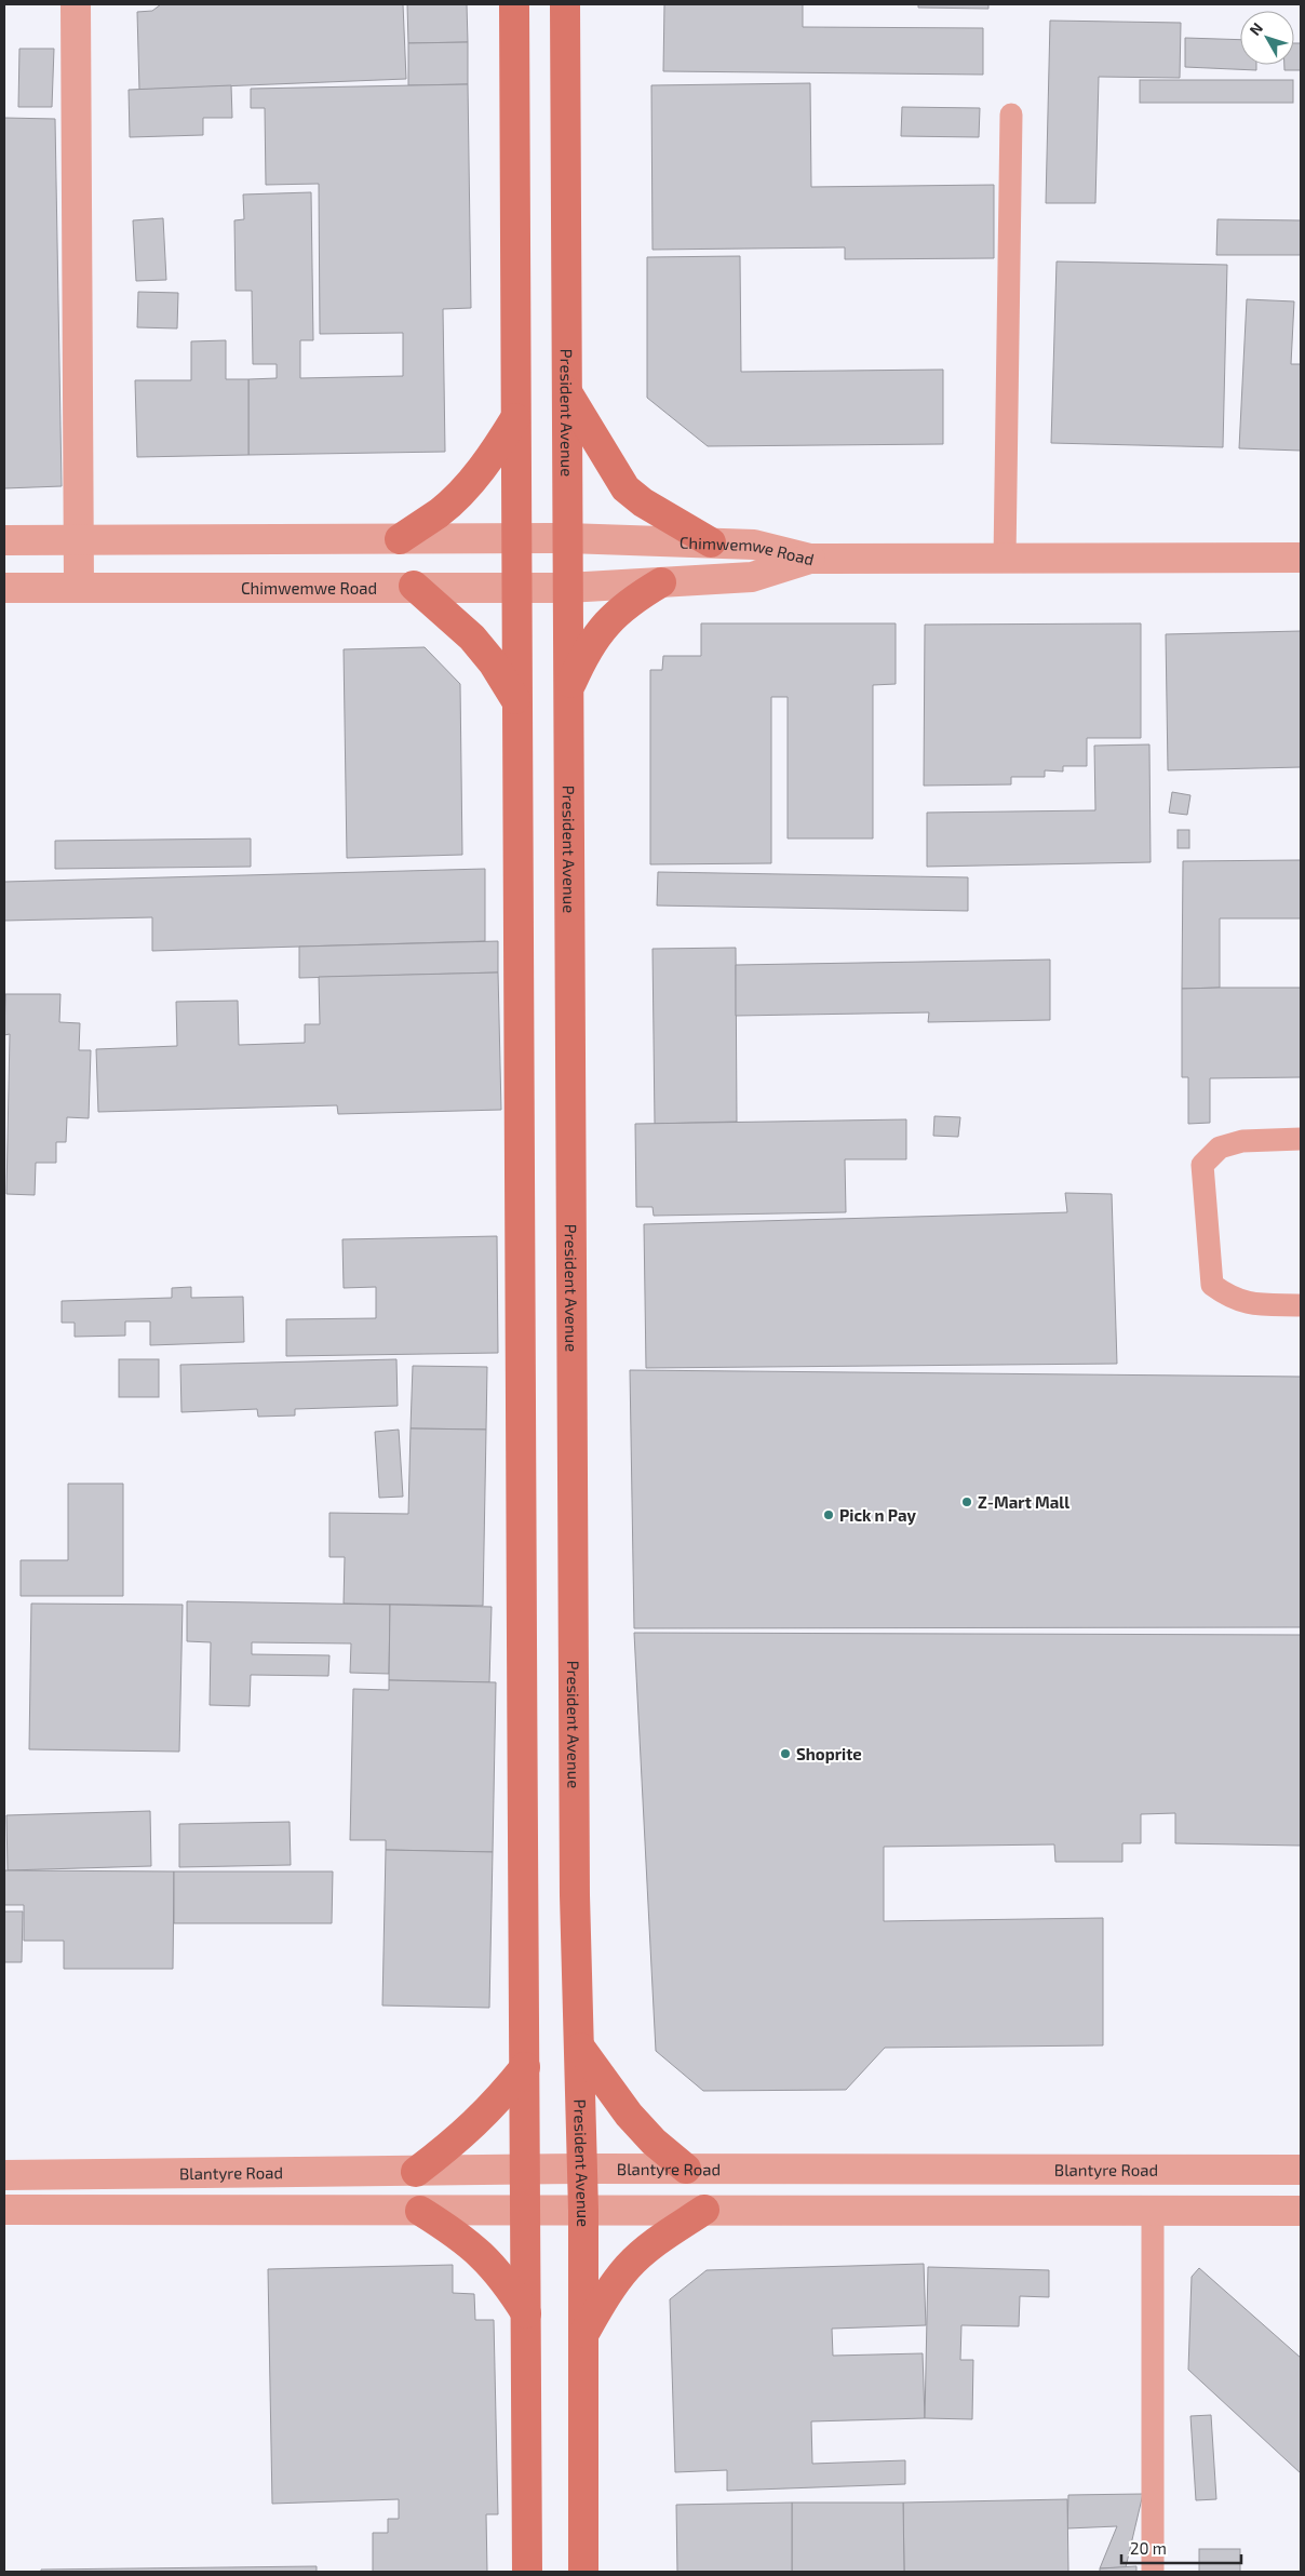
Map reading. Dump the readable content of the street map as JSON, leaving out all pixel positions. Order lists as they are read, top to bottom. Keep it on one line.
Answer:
{"streets":{"main road":["President Avenue"],"street":["Chimwemwe Road","Blantyre Road"]},"crossings":[["President Avenue","Chimwemwe Road"],["President Avenue","Blantyre Road"]],"places":["Z-Mart Mall","Pick n Pay","Shoprite"],"scale_bar":"20 m","north":"top left"}
